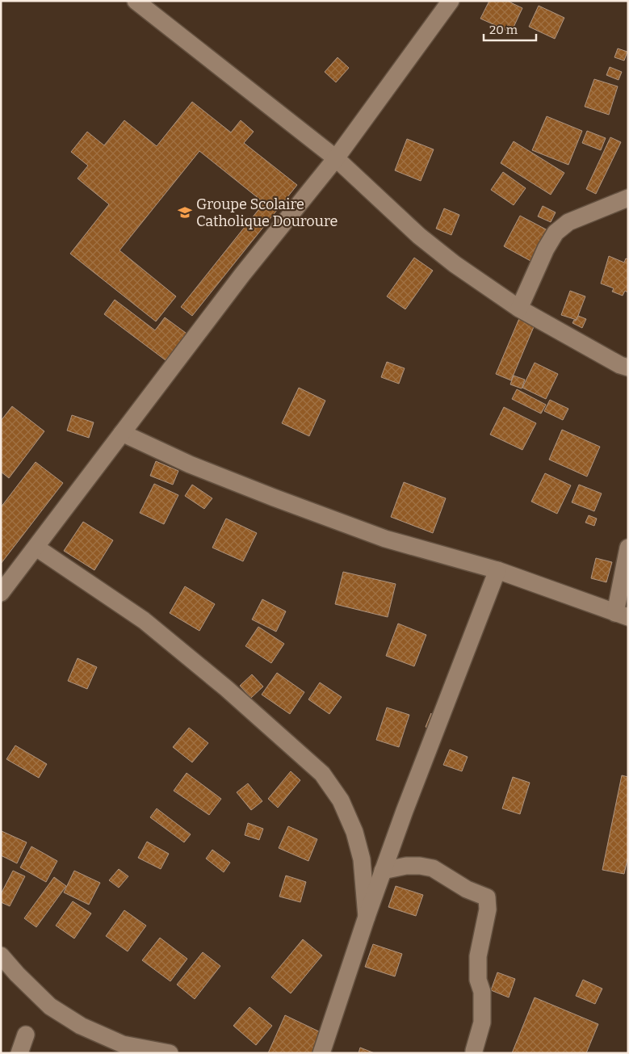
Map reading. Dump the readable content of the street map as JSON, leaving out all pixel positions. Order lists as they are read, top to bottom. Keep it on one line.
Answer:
{"places":{"school or university":["Groupe Scolaire Catholique Douroure"]},"scale_bar":"20 m"}
